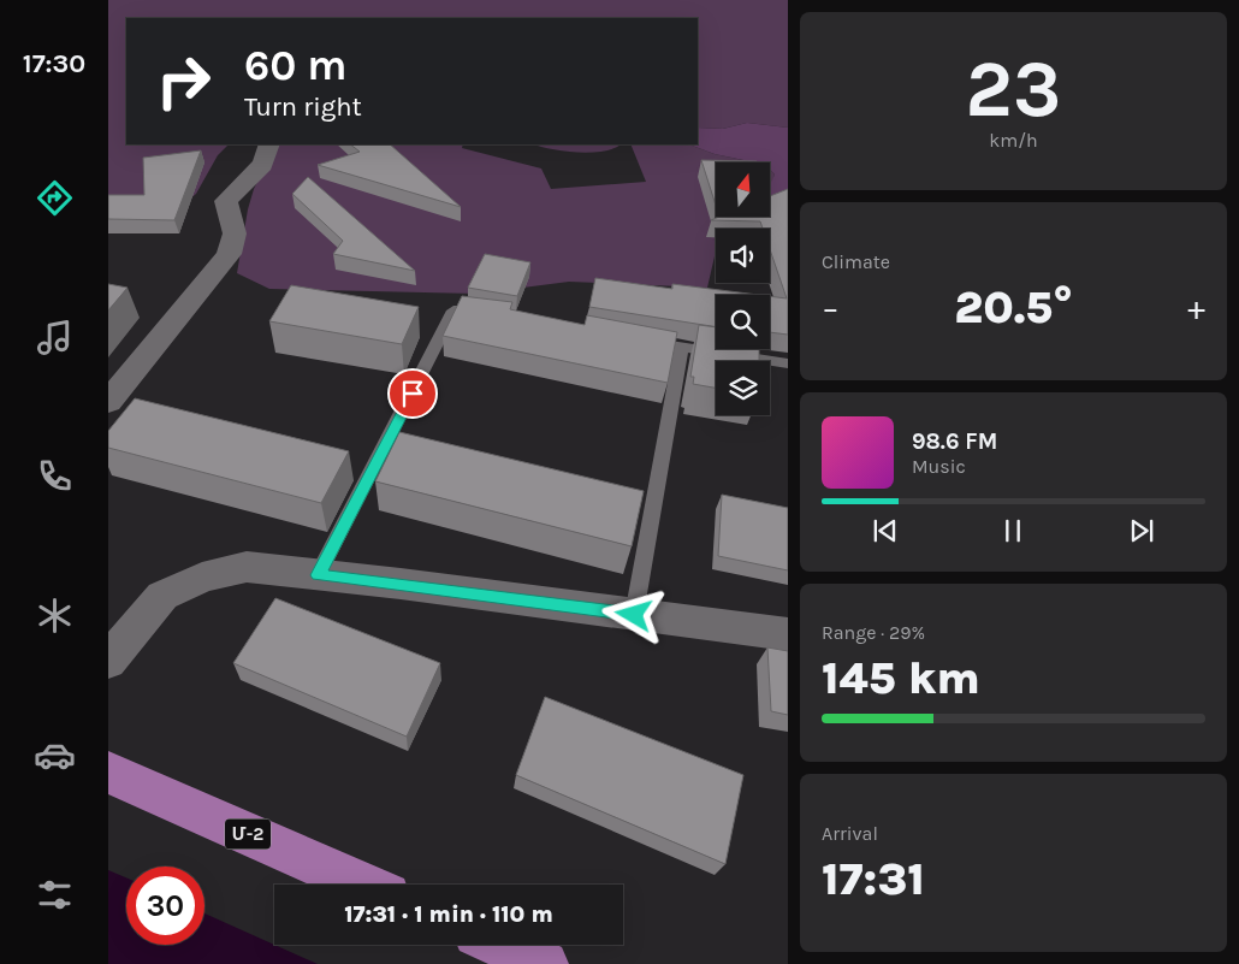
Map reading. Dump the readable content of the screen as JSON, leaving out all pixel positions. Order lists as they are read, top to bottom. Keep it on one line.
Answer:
{"streets":{"highway":["Մ-2"]},"north":"top","page":{"tabs":"17:30","tile":[["23","km/h"],"Climate",["Range · 29%","145 km"],["Arrival","17:31"]],"turn":["60 m","Turn right"],"heat":["−","20.5°","+"],"song":["98.6 FM","Music"],"limit":"30","trip":"17:31 · 1 min · 110 m"}}
